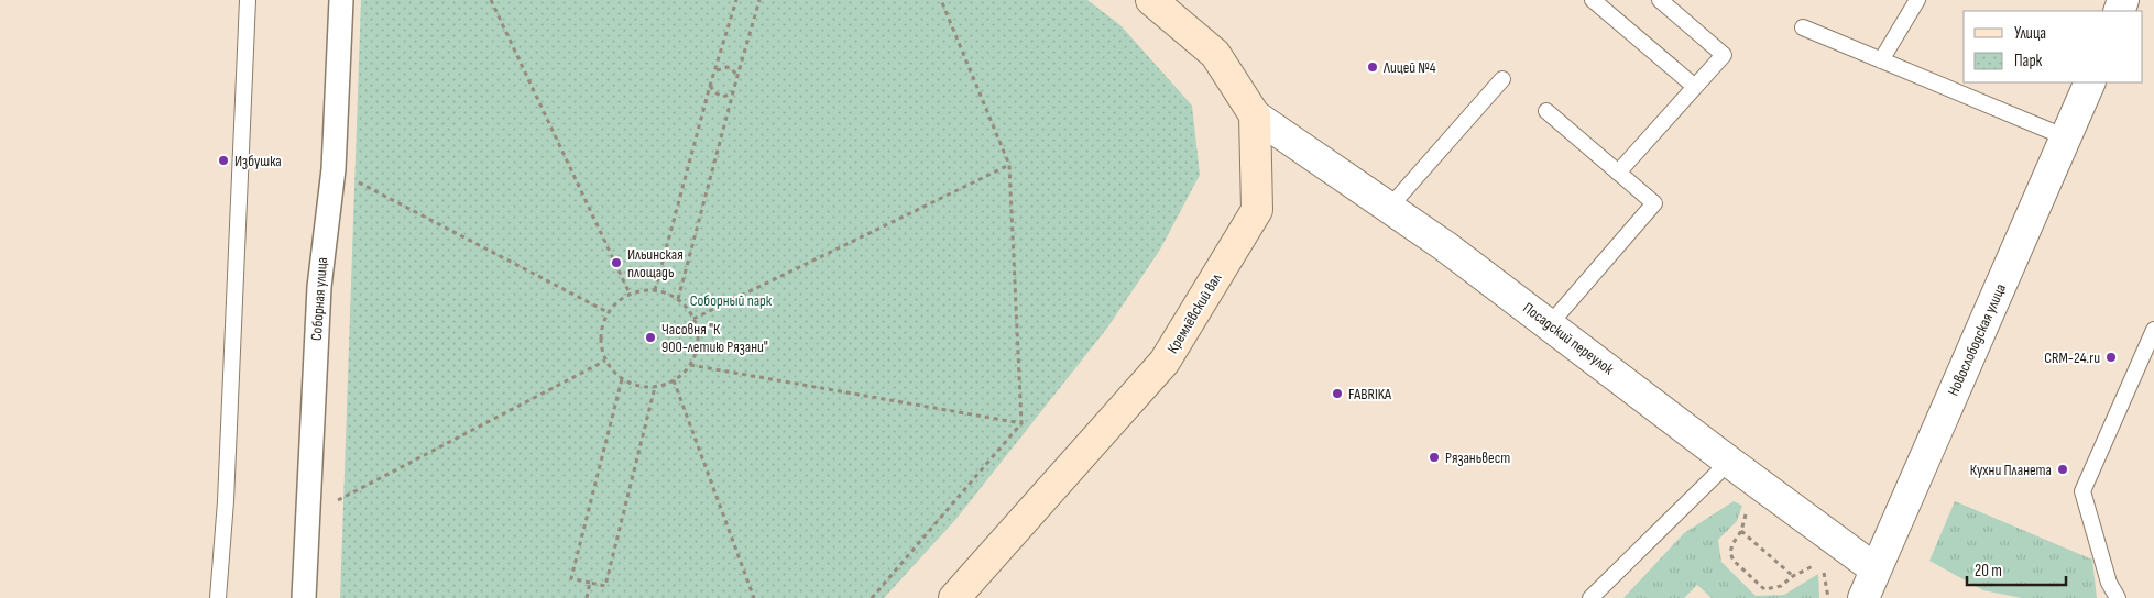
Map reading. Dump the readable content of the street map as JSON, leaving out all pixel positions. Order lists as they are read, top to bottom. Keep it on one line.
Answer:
{"streets":{"main road":["Кремлёвский вал"],"street":["Соборная улица","Посадский переулок","Новослободская улица"]},"crossings":[["Кремлёвский вал","Посадский переулок"],["Посадский переулок","Новослободская улица"]],"parks":["Соборный парк"],"places":["Лицей №4","Избушка","Ильинская площадь","Часовня \"К 900-летию Рязани\"","CRM-24.ru","FABRIKA","Рязаньвест","Кухни Планета"],"legend":["Улица","Парк"],"scale_bar":"20 m"}
